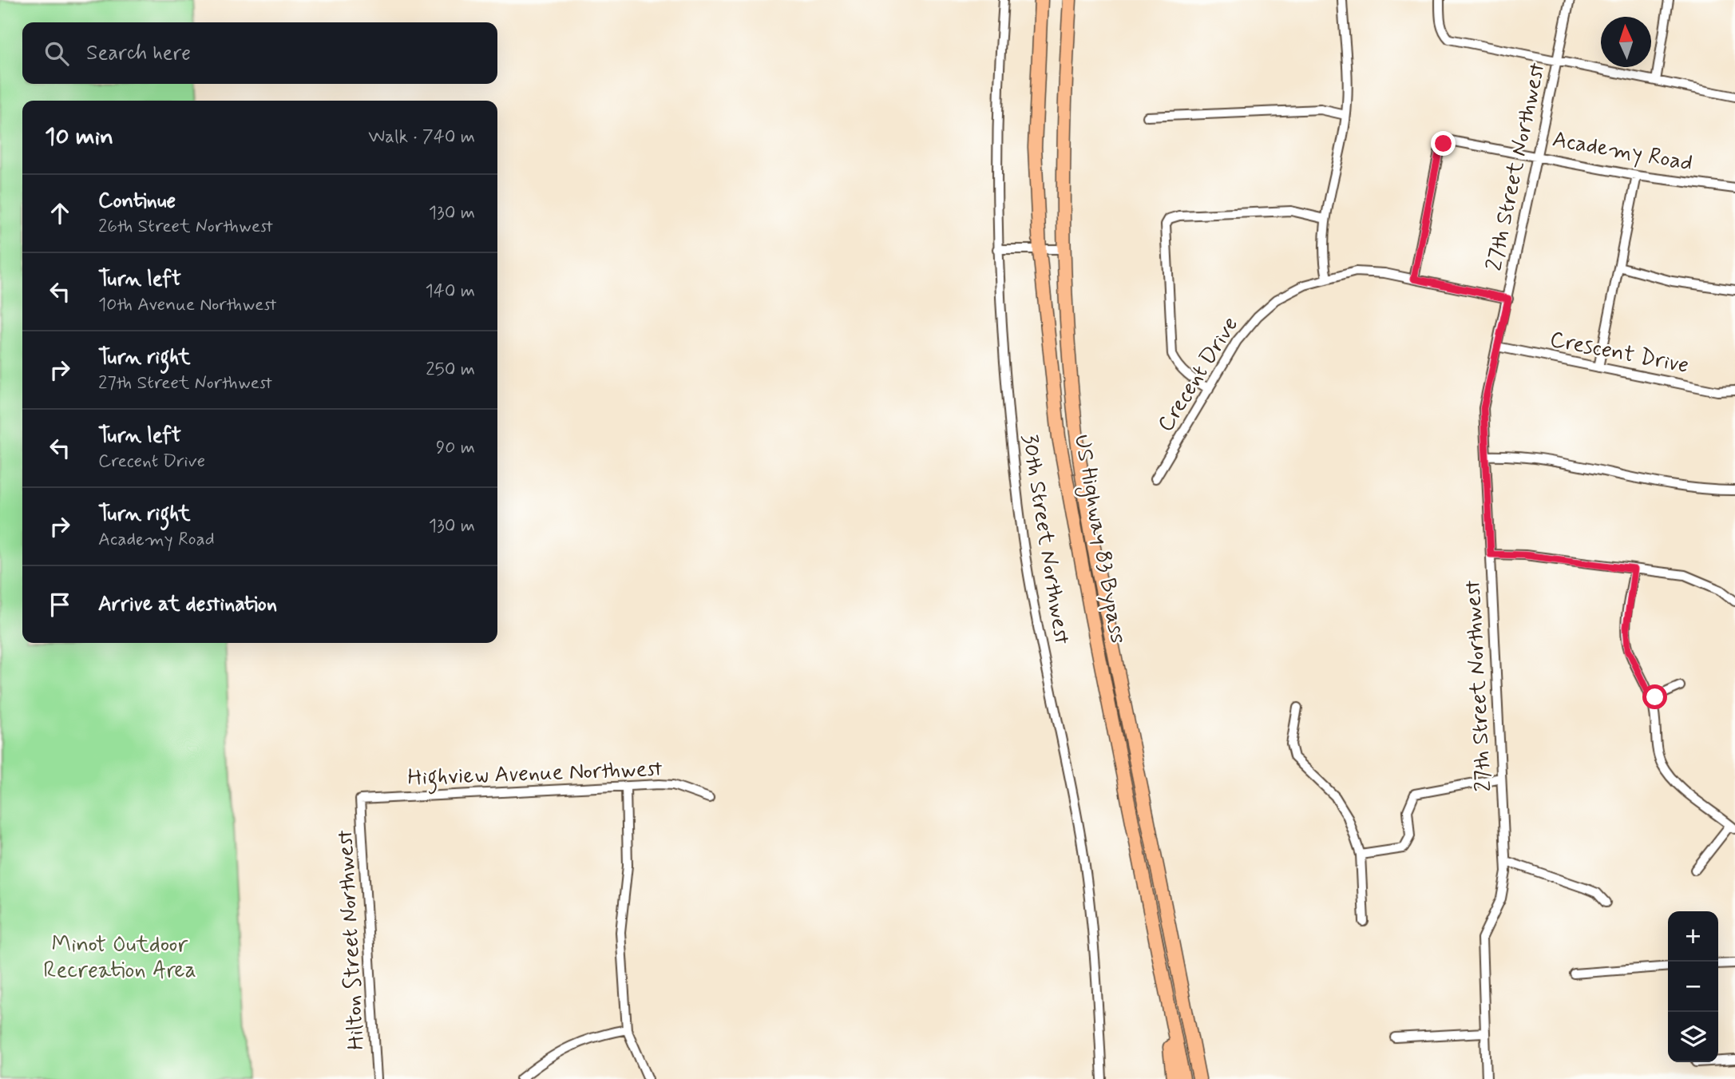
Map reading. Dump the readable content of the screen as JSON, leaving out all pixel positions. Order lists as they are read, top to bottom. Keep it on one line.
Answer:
{"streets":{"highway":["US Highway 83 Bypass"],"street":["Academy Road","27th Street Northwest","Crescent Drive","Crecent Drive","30th Street Northwest","Highview Avenue Northwest","Hilton Street Northwest"]},"crossings":[["Academy Road","27th Street Northwest"],["Academy Road","Crecent Drive"],["27th Street Northwest","Crescent Drive"],["27th Street Northwest","Crecent Drive"],["Highview Avenue Northwest","Hilton Street Northwest"]],"parks":["Minot Outdoor Recreation Area"],"north":"top","page":{"search":"Search here","heading":["10 min","Walk · 740 m"],"list":[["Continue","26th Street Northwest","130 m"],["Turn left","10th Avenue Northwest","140 m"],["Turn right","27th Street Northwest","250 m"],["Turn left","Crecent Drive","90 m"],["Turn right","Academy Road","130 m"],"Arrive at destination"],"map_buttons":["+","−"]}}
